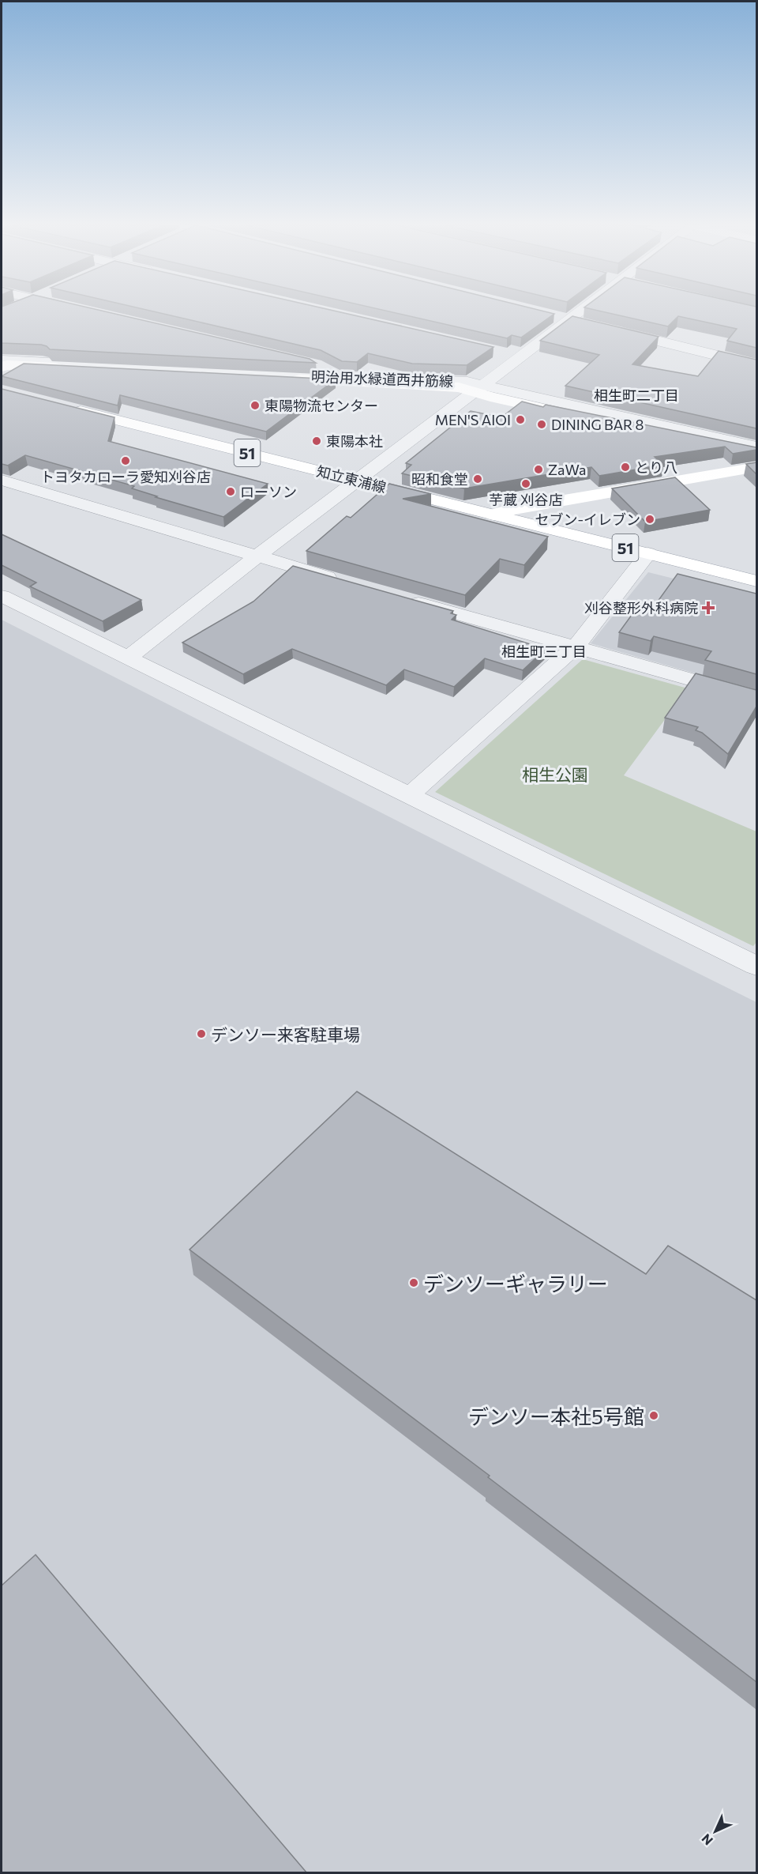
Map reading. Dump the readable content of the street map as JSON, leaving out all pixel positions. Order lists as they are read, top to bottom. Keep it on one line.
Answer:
{"streets":{"street":["明治用水緑道西井筋線","51","知立東浦線"]},"districts":["相生町二丁目","相生町三丁目"],"parks":["相生公園"],"places":{"other":["東陽物流センター","MEN'S AIOI","DINING BAR 8","東陽本社","トヨタカローラ愛知刈谷店","とり八","ZaWa","昭和食堂","芋蔵 刈谷店","ローソン","セブン-イレブン","デンソー来客駐車場","デンソーギャラリー","デンソー本社5号館"],"health":["刈谷整形外科病院"]},"north":"bottom left"}
